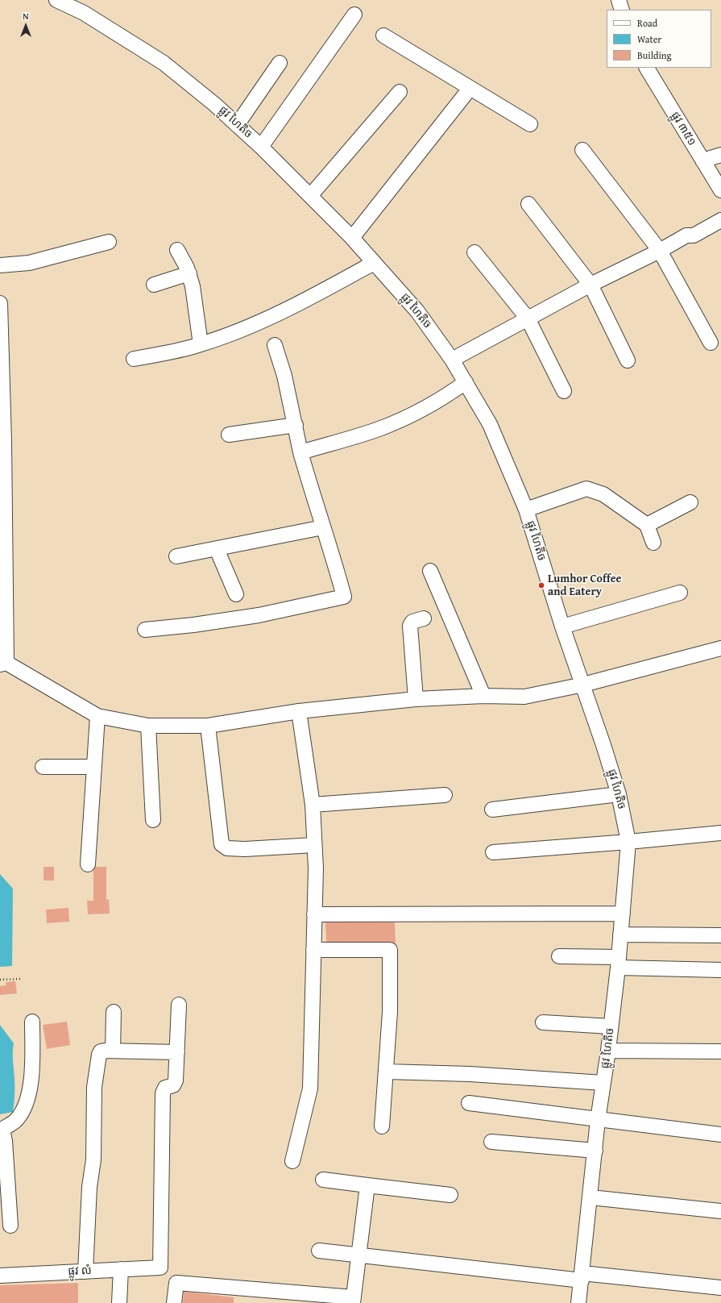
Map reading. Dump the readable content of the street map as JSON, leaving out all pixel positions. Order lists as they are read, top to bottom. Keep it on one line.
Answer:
{"streets":{"street":["ផ្លូវ ហៃតិច","ផ្លូវ ៣៥១","ផ្លូវ លំ"]},"places":["Lumhor Coffee and Eatery"],"legend":["Road","Water","Building"],"north":"top"}
